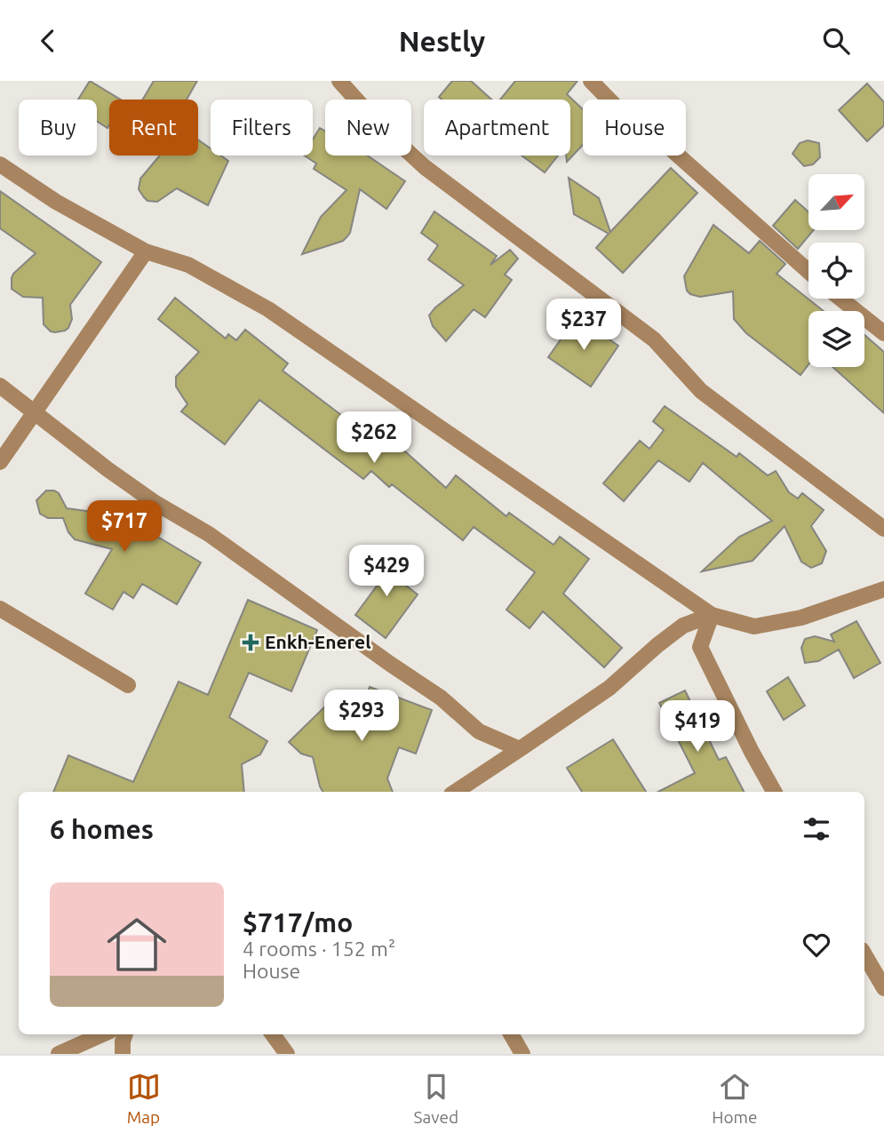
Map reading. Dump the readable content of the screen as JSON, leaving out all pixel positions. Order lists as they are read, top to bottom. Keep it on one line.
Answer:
{"places":{"health":["Enkh-Enerel"]},"north":"top right","page":{"header":"Nestly","chip":["Buy","Rent","Filters","New","Apartment","House"],"price":["$237","$262","$717","$429","$293","$419"],"heading":"6 homes","list":[{"name":"$717/mo","note":"4 rooms · 152 m² · House"}],"tabs":["Map","Saved","Home"]}}
